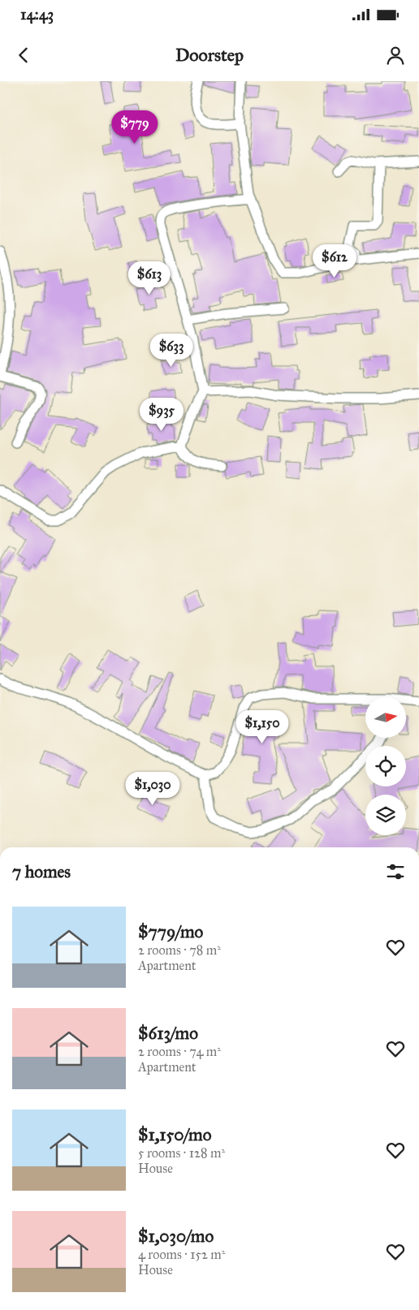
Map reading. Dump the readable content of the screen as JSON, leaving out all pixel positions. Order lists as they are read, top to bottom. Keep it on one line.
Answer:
{"north":"right","page":{"status":"14:43","header":"Doorstep","price":["$779","$612","$613","$633","$935","$1,150","$1,030"],"heading":"7 homes","list":[{"name":"$779/mo","note":"2 rooms · 78 m² · Apartment"},{"name":"$613/mo","note":"2 rooms · 74 m² · Apartment"},{"name":"$1,150/mo","note":"5 rooms · 128 m² · House"},{"name":"$1,030/mo","note":"4 rooms · 152 m² · House"}]}}
